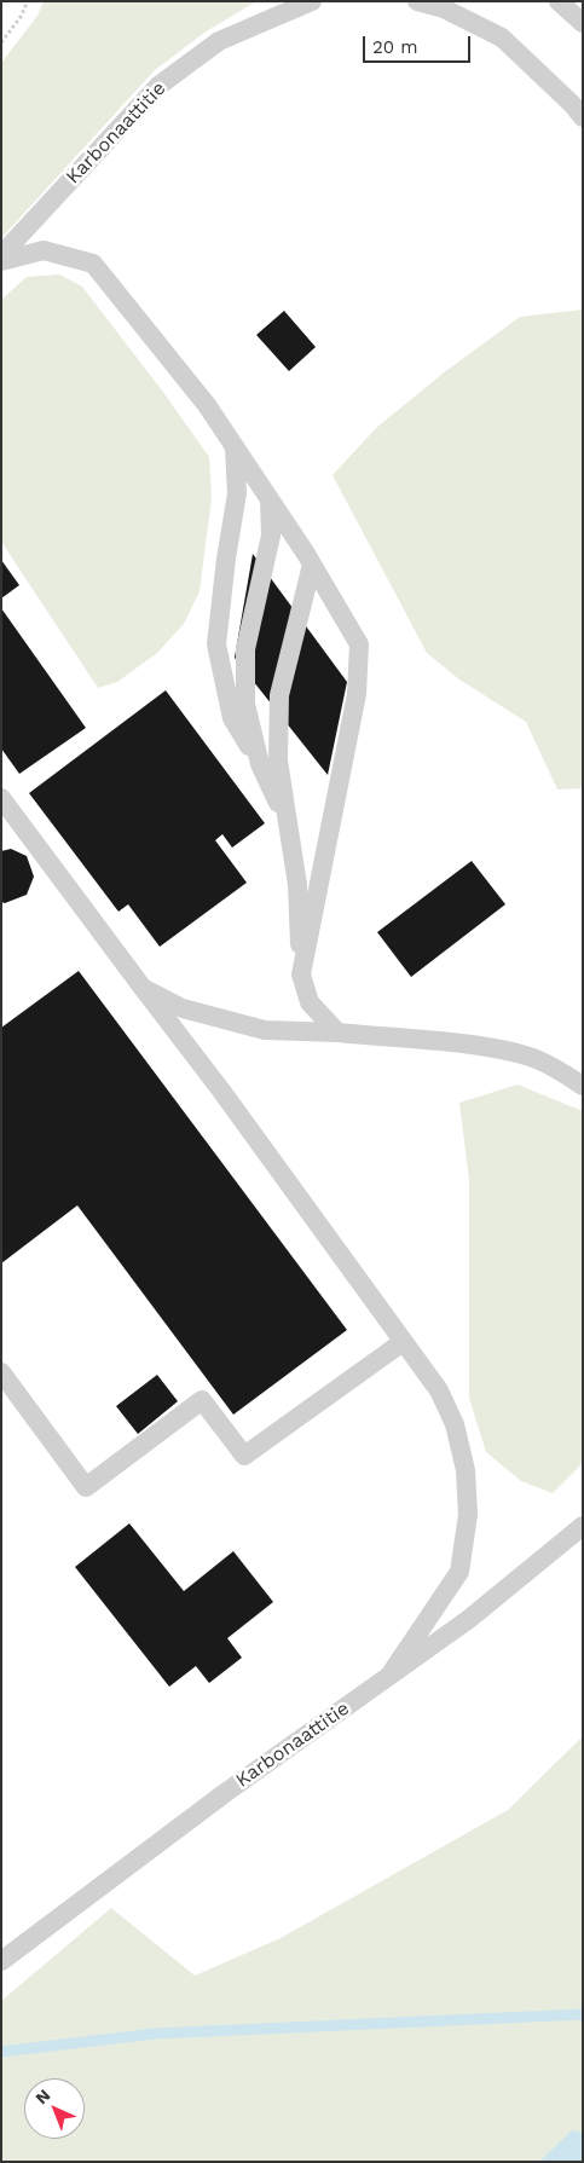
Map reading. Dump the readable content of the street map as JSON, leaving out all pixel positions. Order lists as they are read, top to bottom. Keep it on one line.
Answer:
{"streets":{"lane":["Karbonaattitie"]},"scale_bar":"20 m","north":"top left"}
